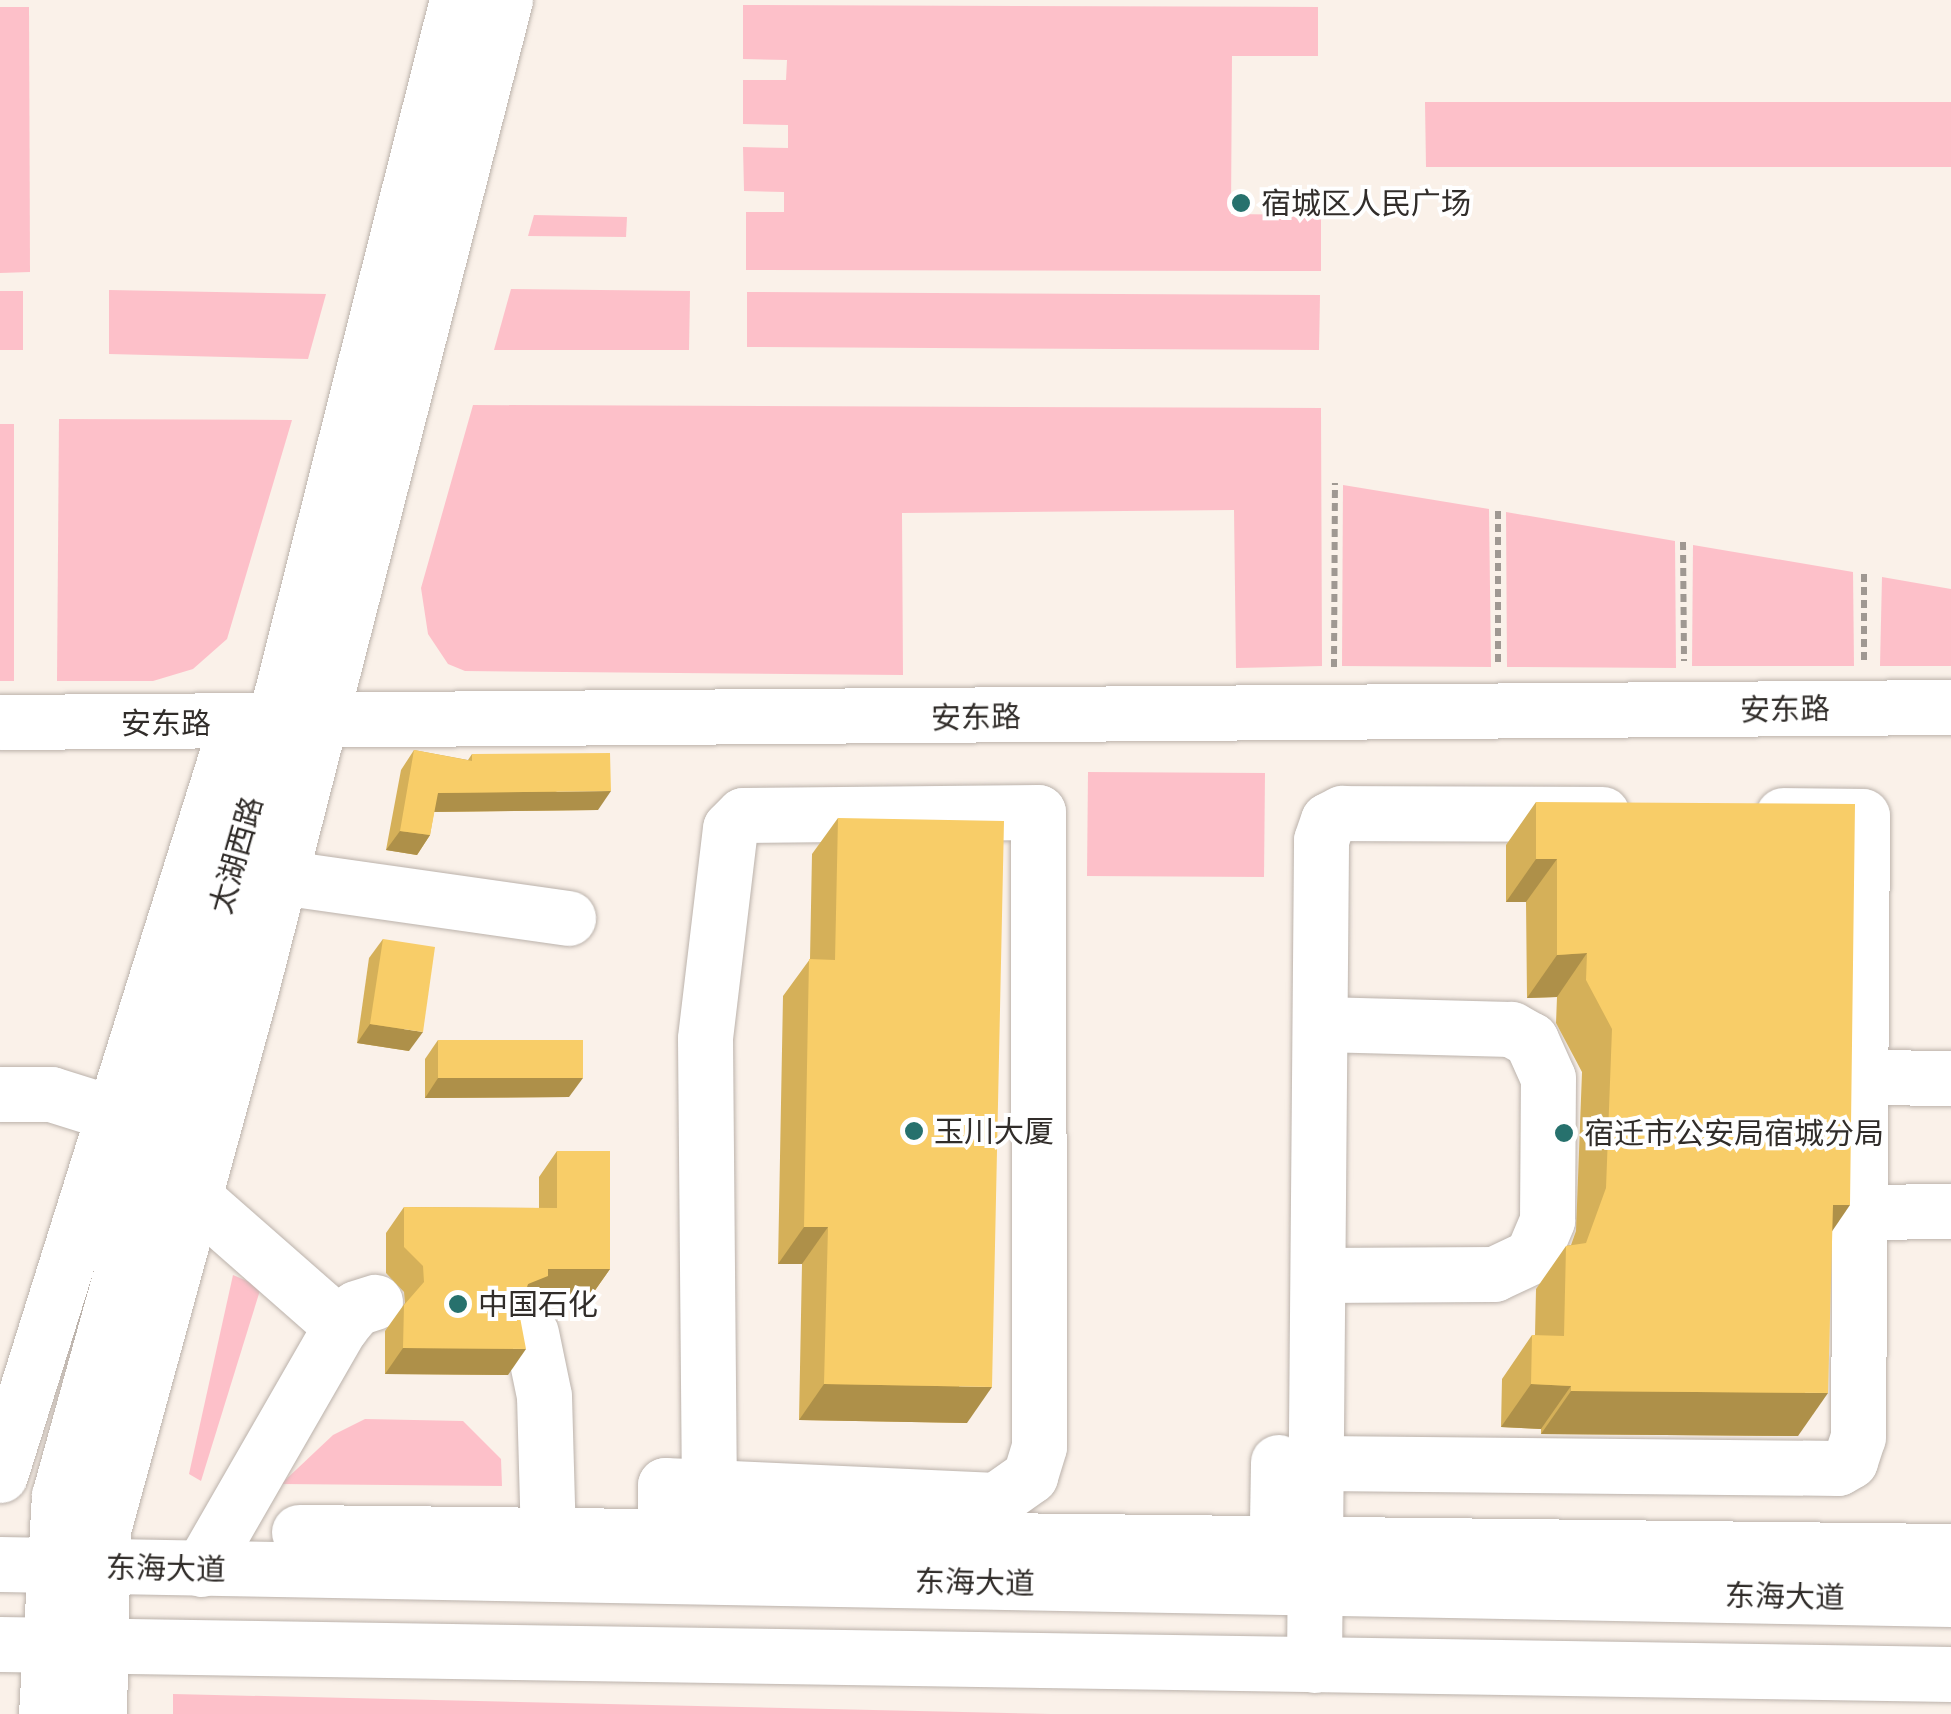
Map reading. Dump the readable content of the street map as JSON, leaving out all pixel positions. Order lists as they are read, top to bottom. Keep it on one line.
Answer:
{"streets":{"street":["安东路","太湖西路","东海大道"]},"crossings":[["安东路","太湖西路"],["太湖西路","东海大道"]],"places":["宿城区人民广场","玉川大厦","宿迁市公安局宿城分局","中国石化"]}
